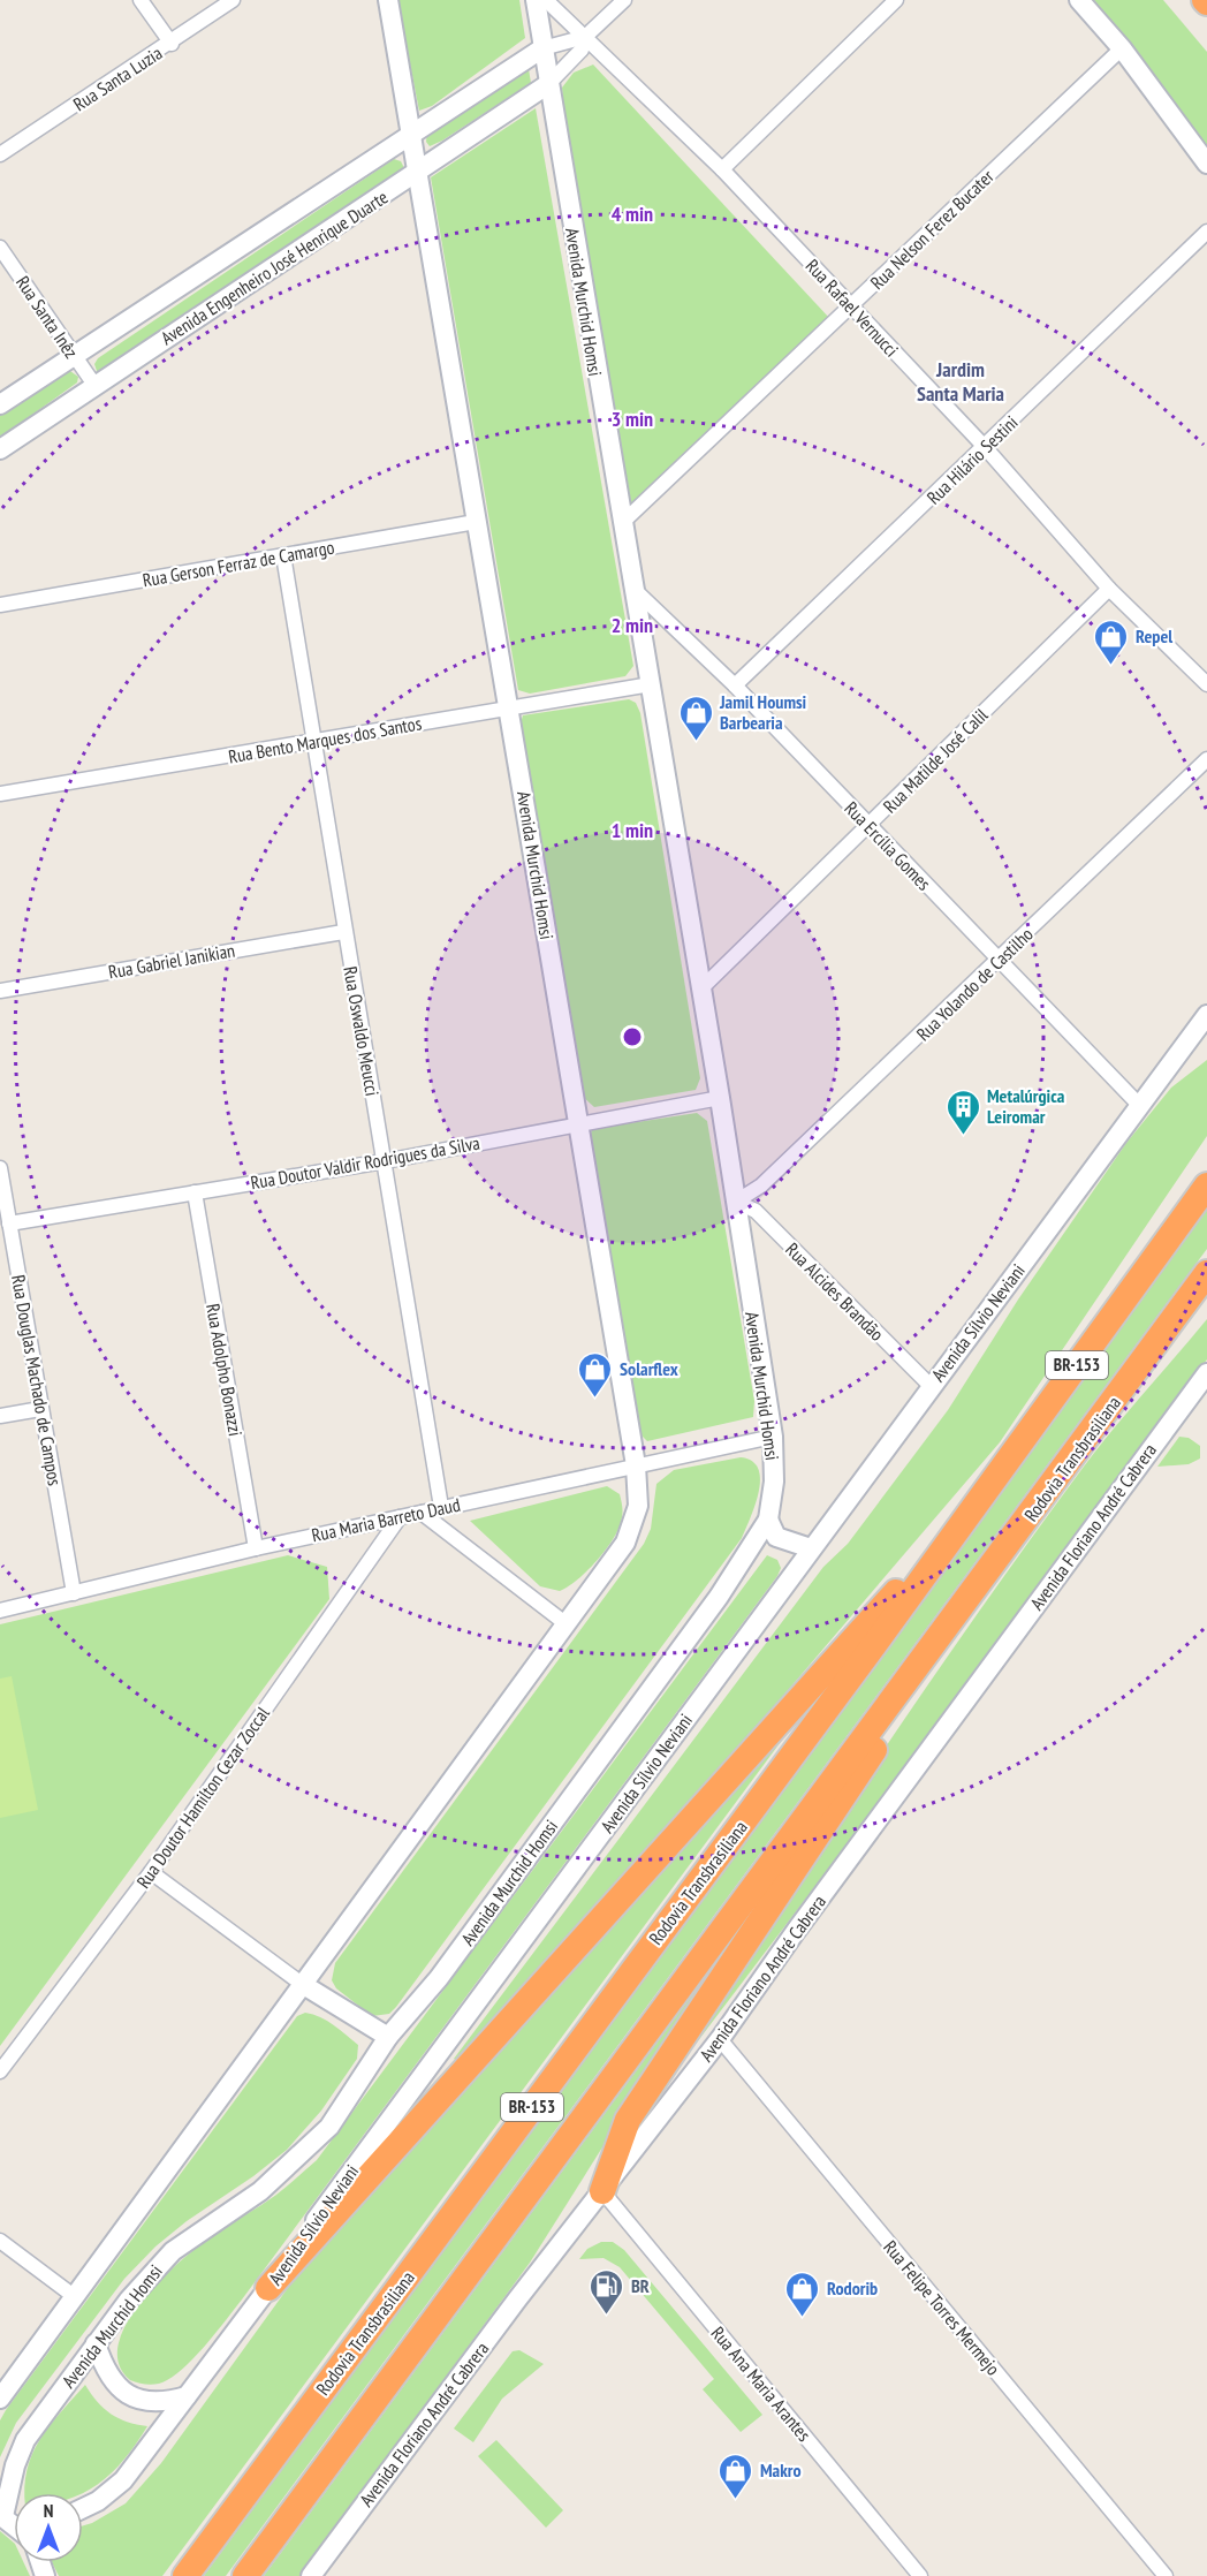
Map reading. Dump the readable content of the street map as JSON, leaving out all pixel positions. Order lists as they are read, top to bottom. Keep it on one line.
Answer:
{"streets":{"highway":["BR-153","Rodovia Transbrasiliana"],"main road":["Avenida Engenheiro José Henrique Duarte","Avenida Murchid Homsi","Avenida Sílvio Neviani","Avenida Floriano André Cabrera"],"street":["Rua Santa Luzia","Rua Nelson Ferez Bucater","Rua Rafael Vernucci","Rua Santa Inêz","Rua Hilário Sestini","Rua Gerson Ferraz de Camargo","Rua Bento Marques dos Santos","Rua Matilde José Calil","Rua Ercília Gomes","Rua Gabriel Janikian","Rua Yolando de Castilho","Rua Oswaldo Meucci","Rua Doutor Valdir Rodrigues da Silva","Rua Alcides Brandão","Rua Adolpho Bonazzi","Rua Douglas Machado de Campos","Rua Maria Barreto Daud","Rua Doutor Hamilton Cezar Zoccal","Rua Felipe Torres Mermejo","Rua Ana Maria Arantes"]},"crossings":[["Rua Nelson Ferez Bucater","Avenida Murchid Homsi"],["Rua Nelson Ferez Bucater","Rua Rafael Vernucci"],["Avenida Engenheiro José Henrique Duarte","Avenida Murchid Homsi"],["Avenida Engenheiro José Henrique Duarte","Rua Santa Inêz"],["Avenida Murchid Homsi","Rua Gerson Ferraz de Camargo"],["Avenida Murchid Homsi","Rua Bento Marques dos Santos"],["Avenida Murchid Homsi","Rua Matilde José Calil"],["Avenida Murchid Homsi","Rua Ercília Gomes"],["Avenida Murchid Homsi","Rua Yolando de Castilho"],["Avenida Murchid Homsi","Rua Doutor Valdir Rodrigues da Silva"],["Avenida Murchid Homsi","Rua Alcides Brandão"],["Avenida Murchid Homsi","Rua Maria Barreto Daud"],["Rua Rafael Vernucci","Rua Hilário Sestini"],["Rua Rafael Vernucci","Rua Matilde José Calil"],["Rua Hilário Sestini","Rua Ercília Gomes"],["Rua Gerson Ferraz de Camargo","Rua Oswaldo Meucci"],["Rua Bento Marques dos Santos","Rua Oswaldo Meucci"],["Rua Matilde José Calil","Rua Ercília Gomes"],["Rua Ercília Gomes","Rua Yolando de Castilho"],["Rua Ercília Gomes","Avenida Sílvio Neviani"],["Rua Gabriel Janikian","Rua Oswaldo Meucci"],["Rua Yolando de Castilho","Rua Alcides Brandão"],["Rua Oswaldo Meucci","Rua Doutor Valdir Rodrigues da Silva"],["Rua Oswaldo Meucci","Rua Maria Barreto Daud"],["Rua Doutor Valdir Rodrigues da Silva","Rua Adolpho Bonazzi"],["Rua Doutor Valdir Rodrigues da Silva","Rua Douglas Machado de Campos"],["Rua Alcides Brandão","Avenida Sílvio Neviani"],["Rua Adolpho Bonazzi","Rua Maria Barreto Daud"],["Rua Douglas Machado de Campos","Rua Maria Barreto Daud"],["Rua Maria Barreto Daud","Rua Doutor Hamilton Cezar Zoccal"],["Avenida Floriano André Cabrera","Rua Felipe Torres Mermejo"],["Avenida Floriano André Cabrera","Rua Ana Maria Arantes"]],"districts":["Jardim Santa Maria"],"places":{"shop":["Repel","Jamil Houmsi Barbearia","Solarflex","Rodorib","Makro"],"building":["Metalúrgica Leiromar"],"fuel station":["BR"]},"north":"top","rings":["4 min","3 min","2 min","1 min"]}
